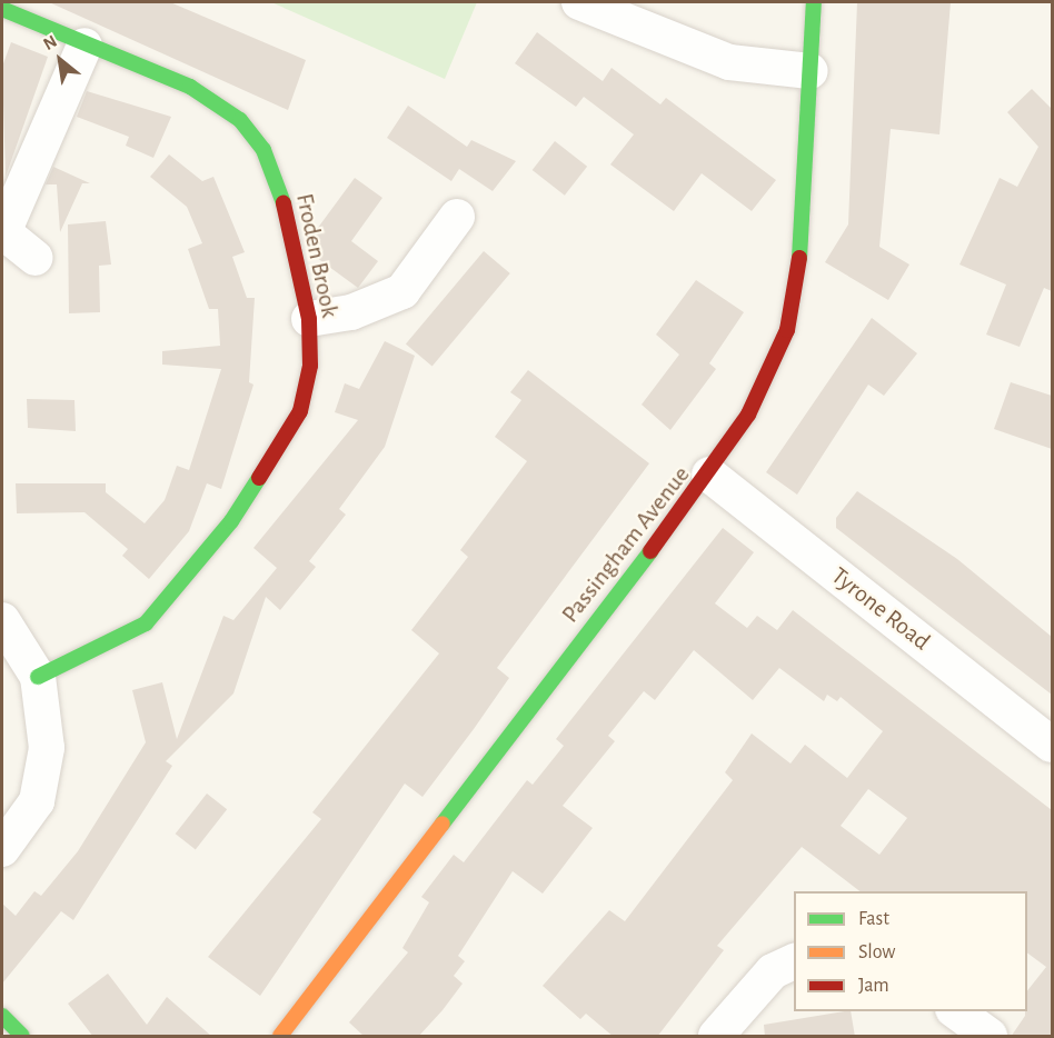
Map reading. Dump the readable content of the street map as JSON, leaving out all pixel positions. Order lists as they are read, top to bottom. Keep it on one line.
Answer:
{"streets":{"street":["Froden Brook","Passingham Avenue","Tyrone Road"]},"crossings":[["Passingham Avenue","Tyrone Road"]],"legend":["Fast","Slow","Jam"],"north":"top left"}
